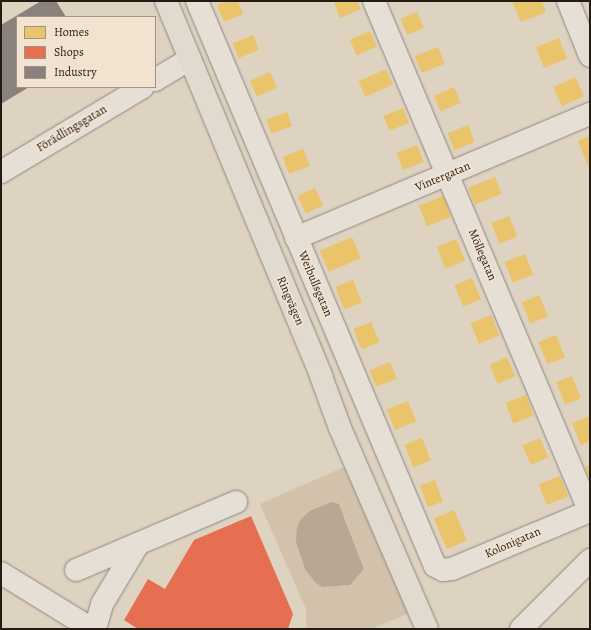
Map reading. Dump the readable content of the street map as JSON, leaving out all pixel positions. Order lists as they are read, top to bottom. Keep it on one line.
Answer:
{"streets":{"main road":["Ringvägen"],"street":["Förädlingsgatan","Vintergatan","Möllegatan","Weibullsgatan","Kolonigatan"]},"crossings":[["Vintergatan","Möllegatan"],["Vintergatan","Weibullsgatan"],["Möllegatan","Kolonigatan"],["Weibullsgatan","Kolonigatan"]],"legend":["Homes","Shops","Industry"]}
